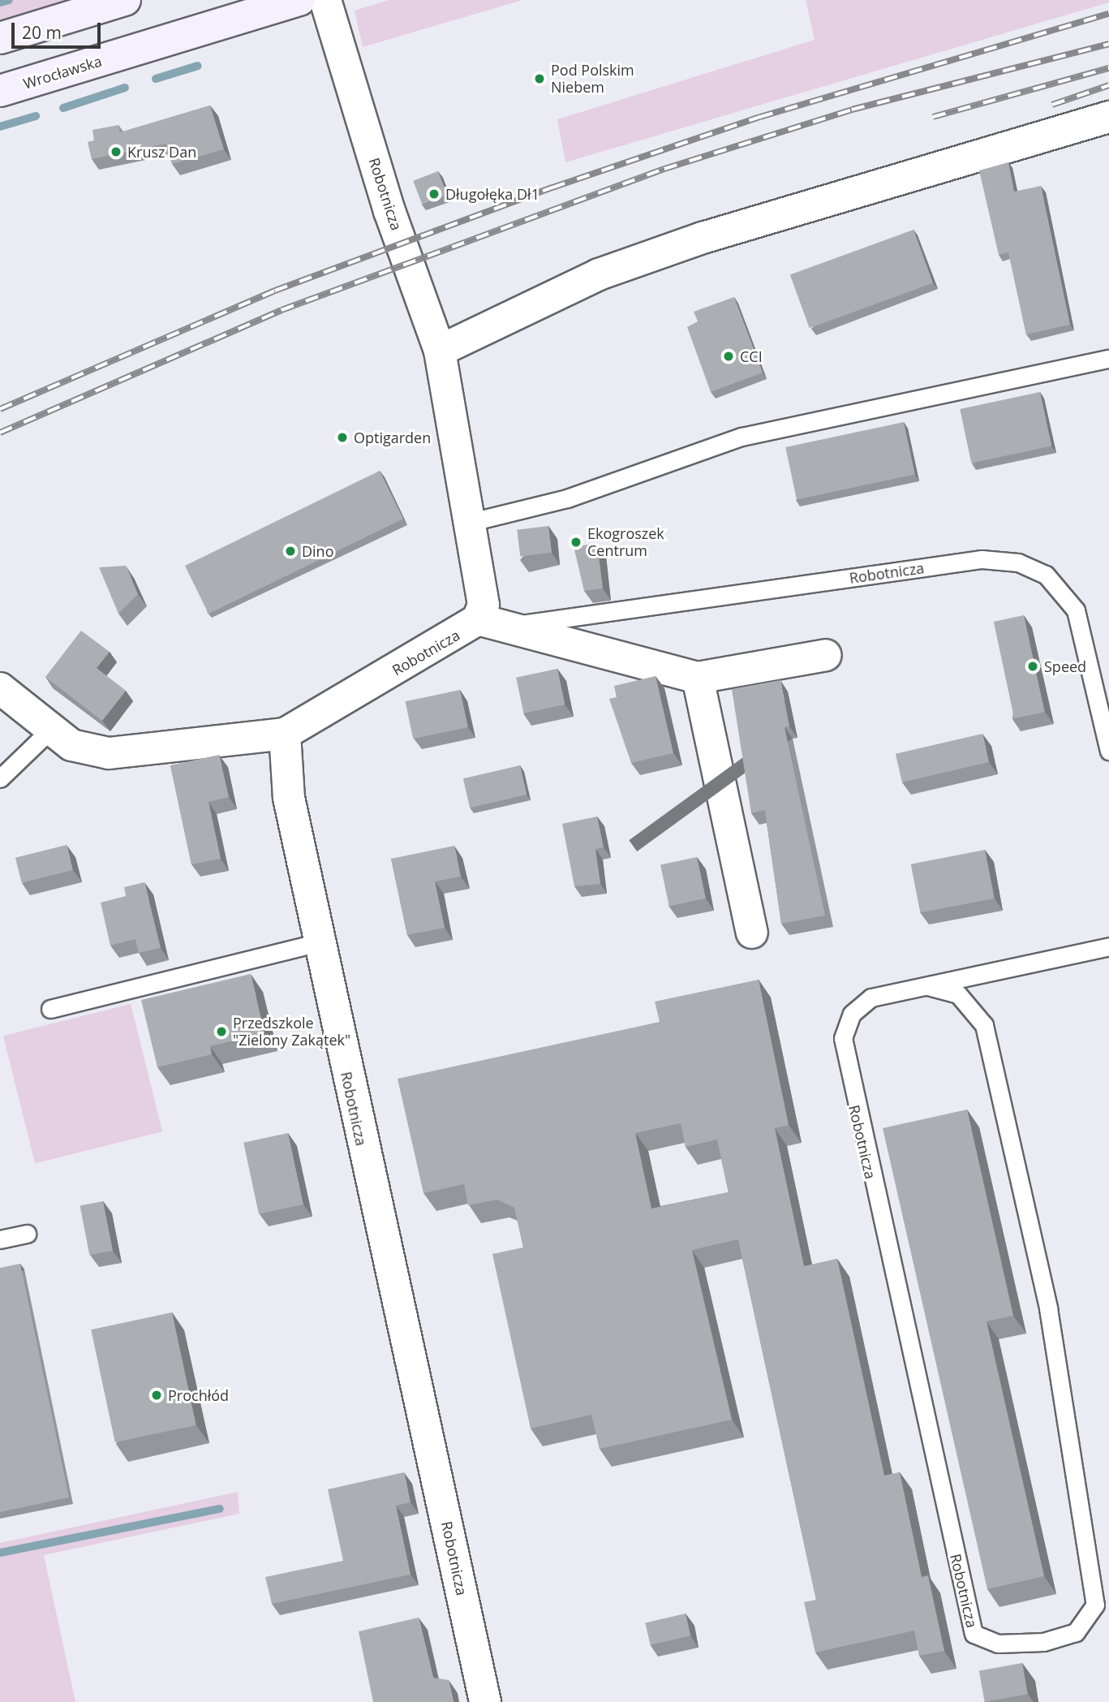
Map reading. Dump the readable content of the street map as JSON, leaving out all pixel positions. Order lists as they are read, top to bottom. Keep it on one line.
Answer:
{"streets":{"main road":["Wrocławska"],"street":["Robotnicza"]},"places":["Pod Polskim Niebem","Krusz Dan","Długołęka Dł1","CCI","Optigarden","Ekogroszek Centrum","Dino","Speed","Przedszkole \"Zielony Zakątek\"","Prochłód"],"scale_bar":"20 m"}
